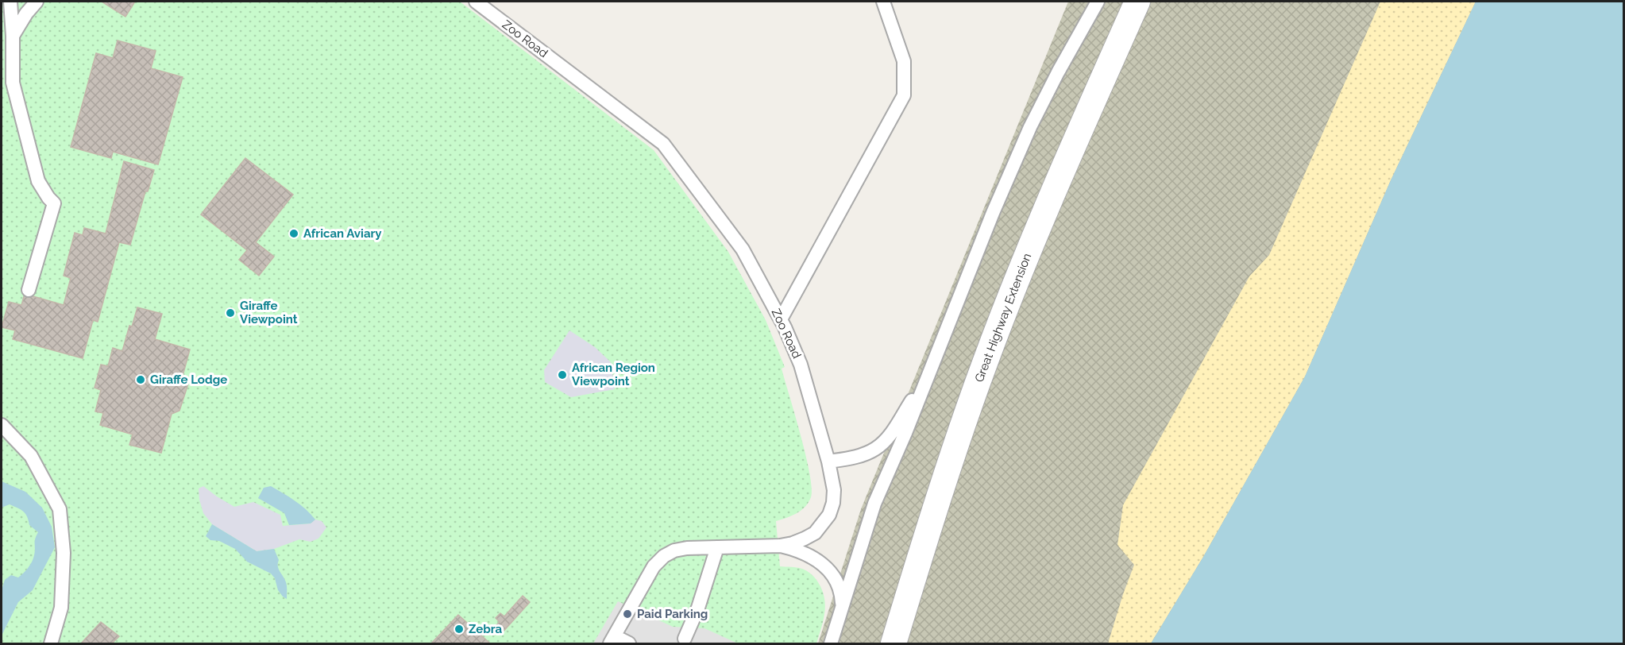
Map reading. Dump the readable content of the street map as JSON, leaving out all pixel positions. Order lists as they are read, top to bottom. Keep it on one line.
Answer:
{"streets":{"street":["Great Highway Extension"],"lane":["Zoo Road"]},"places":["African Aviary","Giraffe Viewpoint","African Region Viewpoint","Giraffe Lodge","Paid Parking","Zebra"]}
